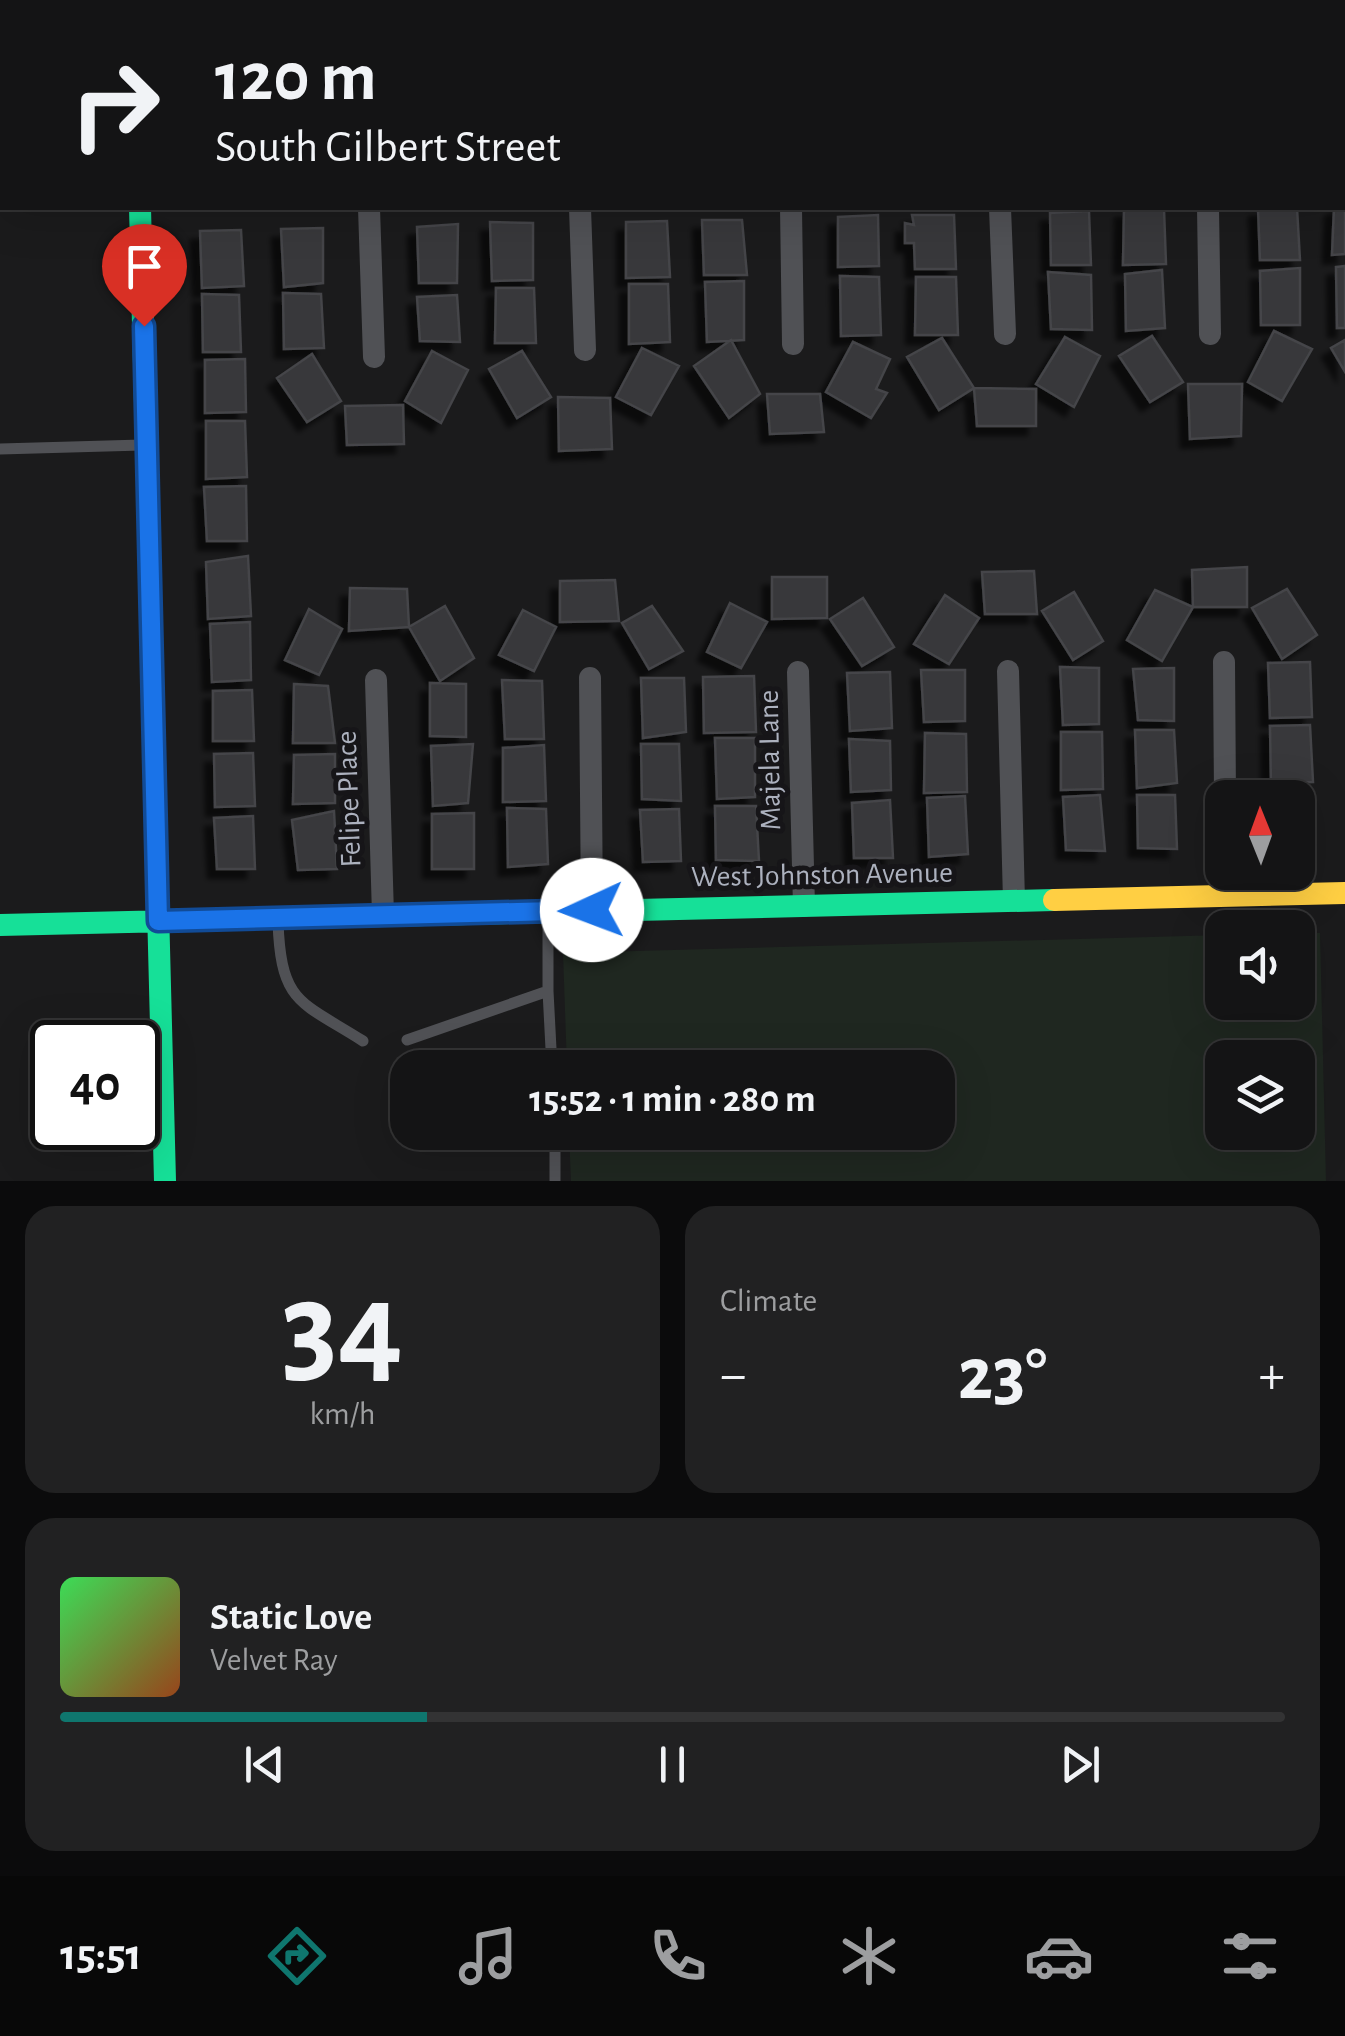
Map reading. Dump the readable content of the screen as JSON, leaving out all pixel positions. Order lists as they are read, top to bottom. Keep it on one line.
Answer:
{"streets":{"street":["Majela Lane","Felipe Place","West Johnston Avenue"]},"crossings":[["Majela Lane","West Johnston Avenue"],["Felipe Place","West Johnston Avenue"]],"north":"top","page":{"turn":["120 m","South Gilbert Street"],"limit":"40","trip":"15:52 · 1 min · 280 m","tile":[["34","km/h"],"Climate"],"heat":["−","23°","+"],"song":["Static Love","Velvet Ray"],"tabs":"15:51"}}
